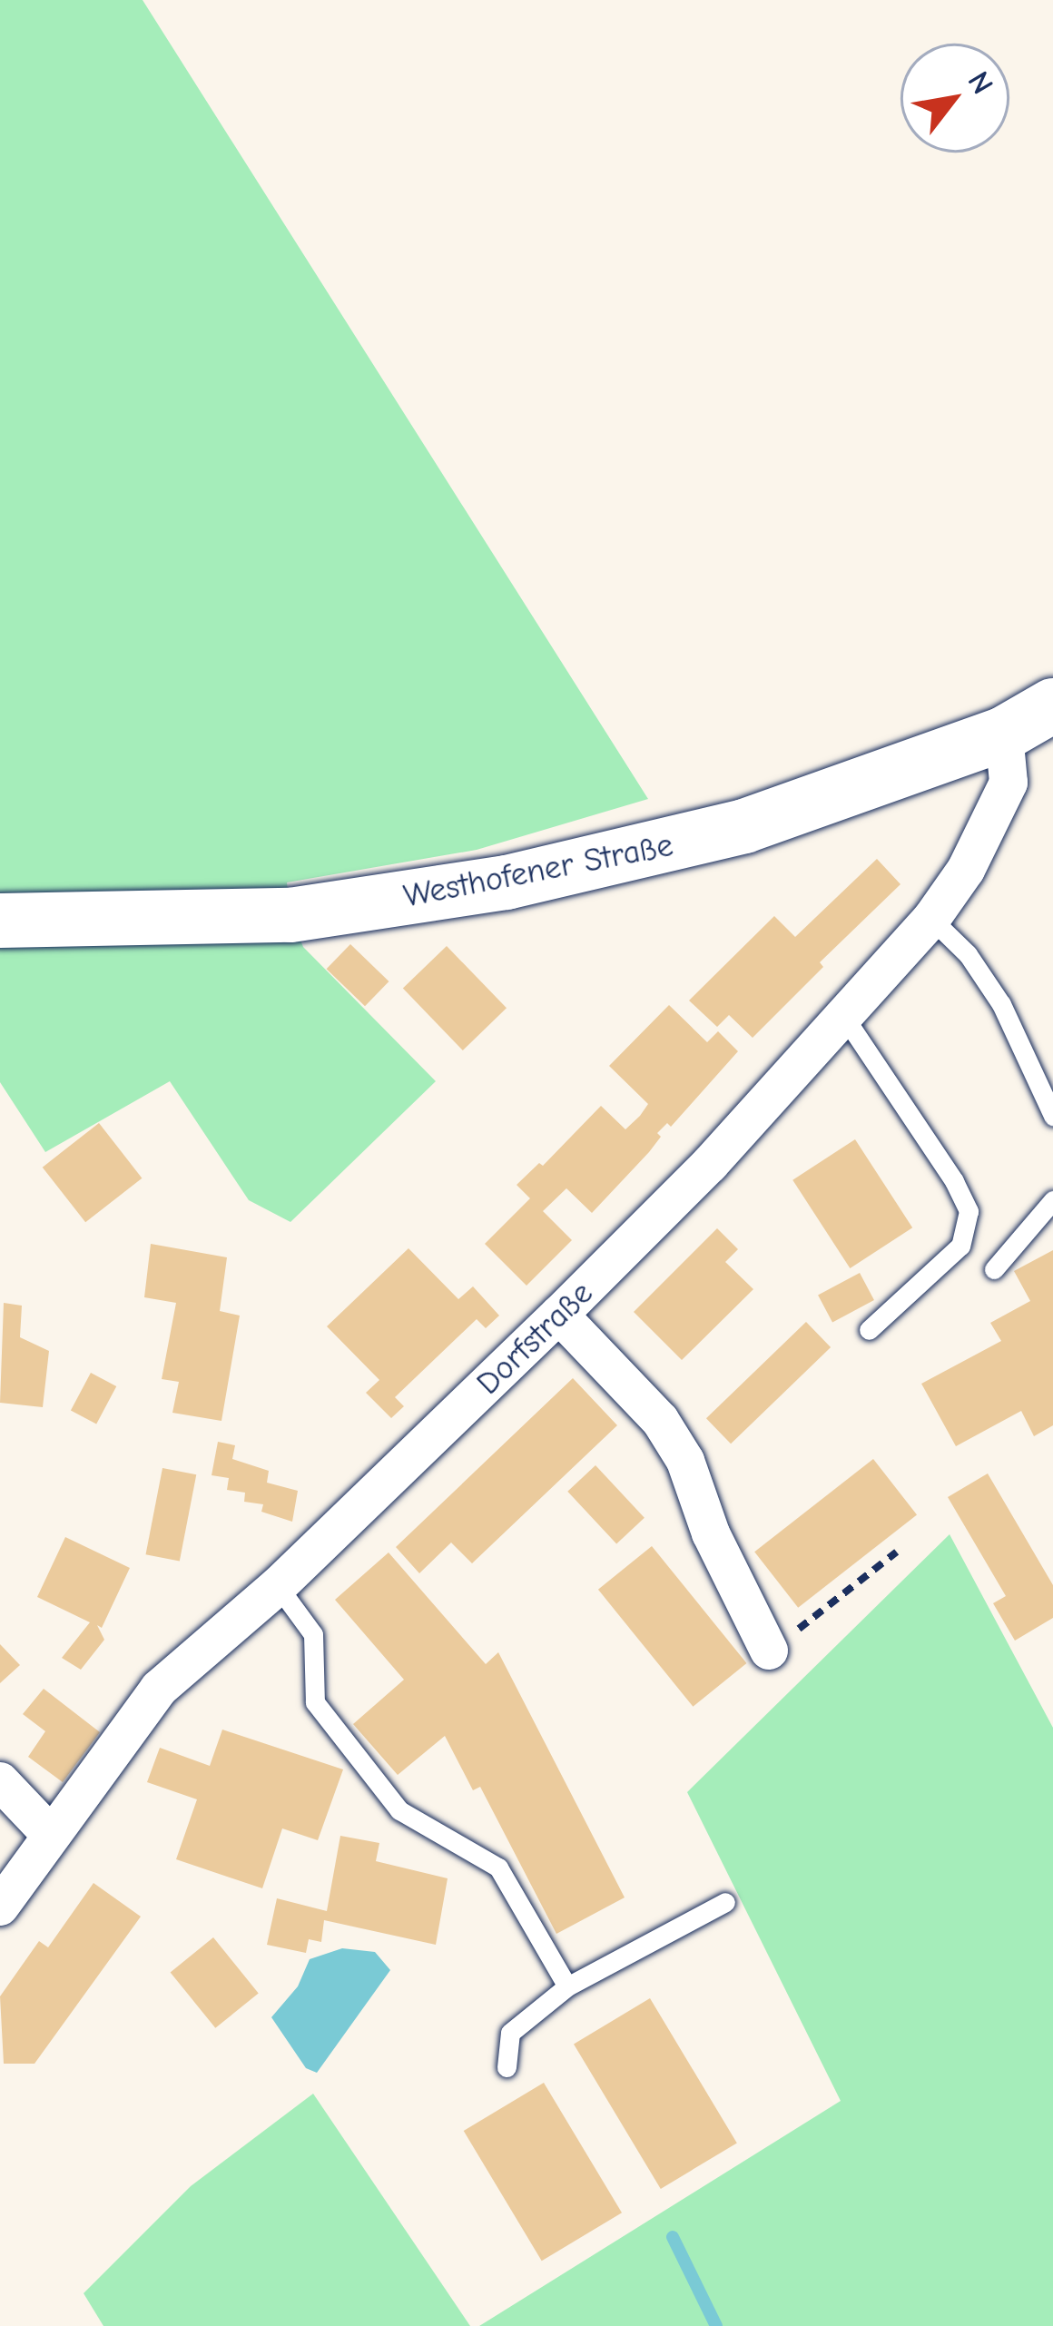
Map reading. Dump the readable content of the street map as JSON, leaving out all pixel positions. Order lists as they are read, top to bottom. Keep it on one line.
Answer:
{"streets":{"street":["Westhofener Straße","Dorfstraße"]},"crossings":[["Westhofener Straße","Dorfstraße"]],"north":"top right"}
